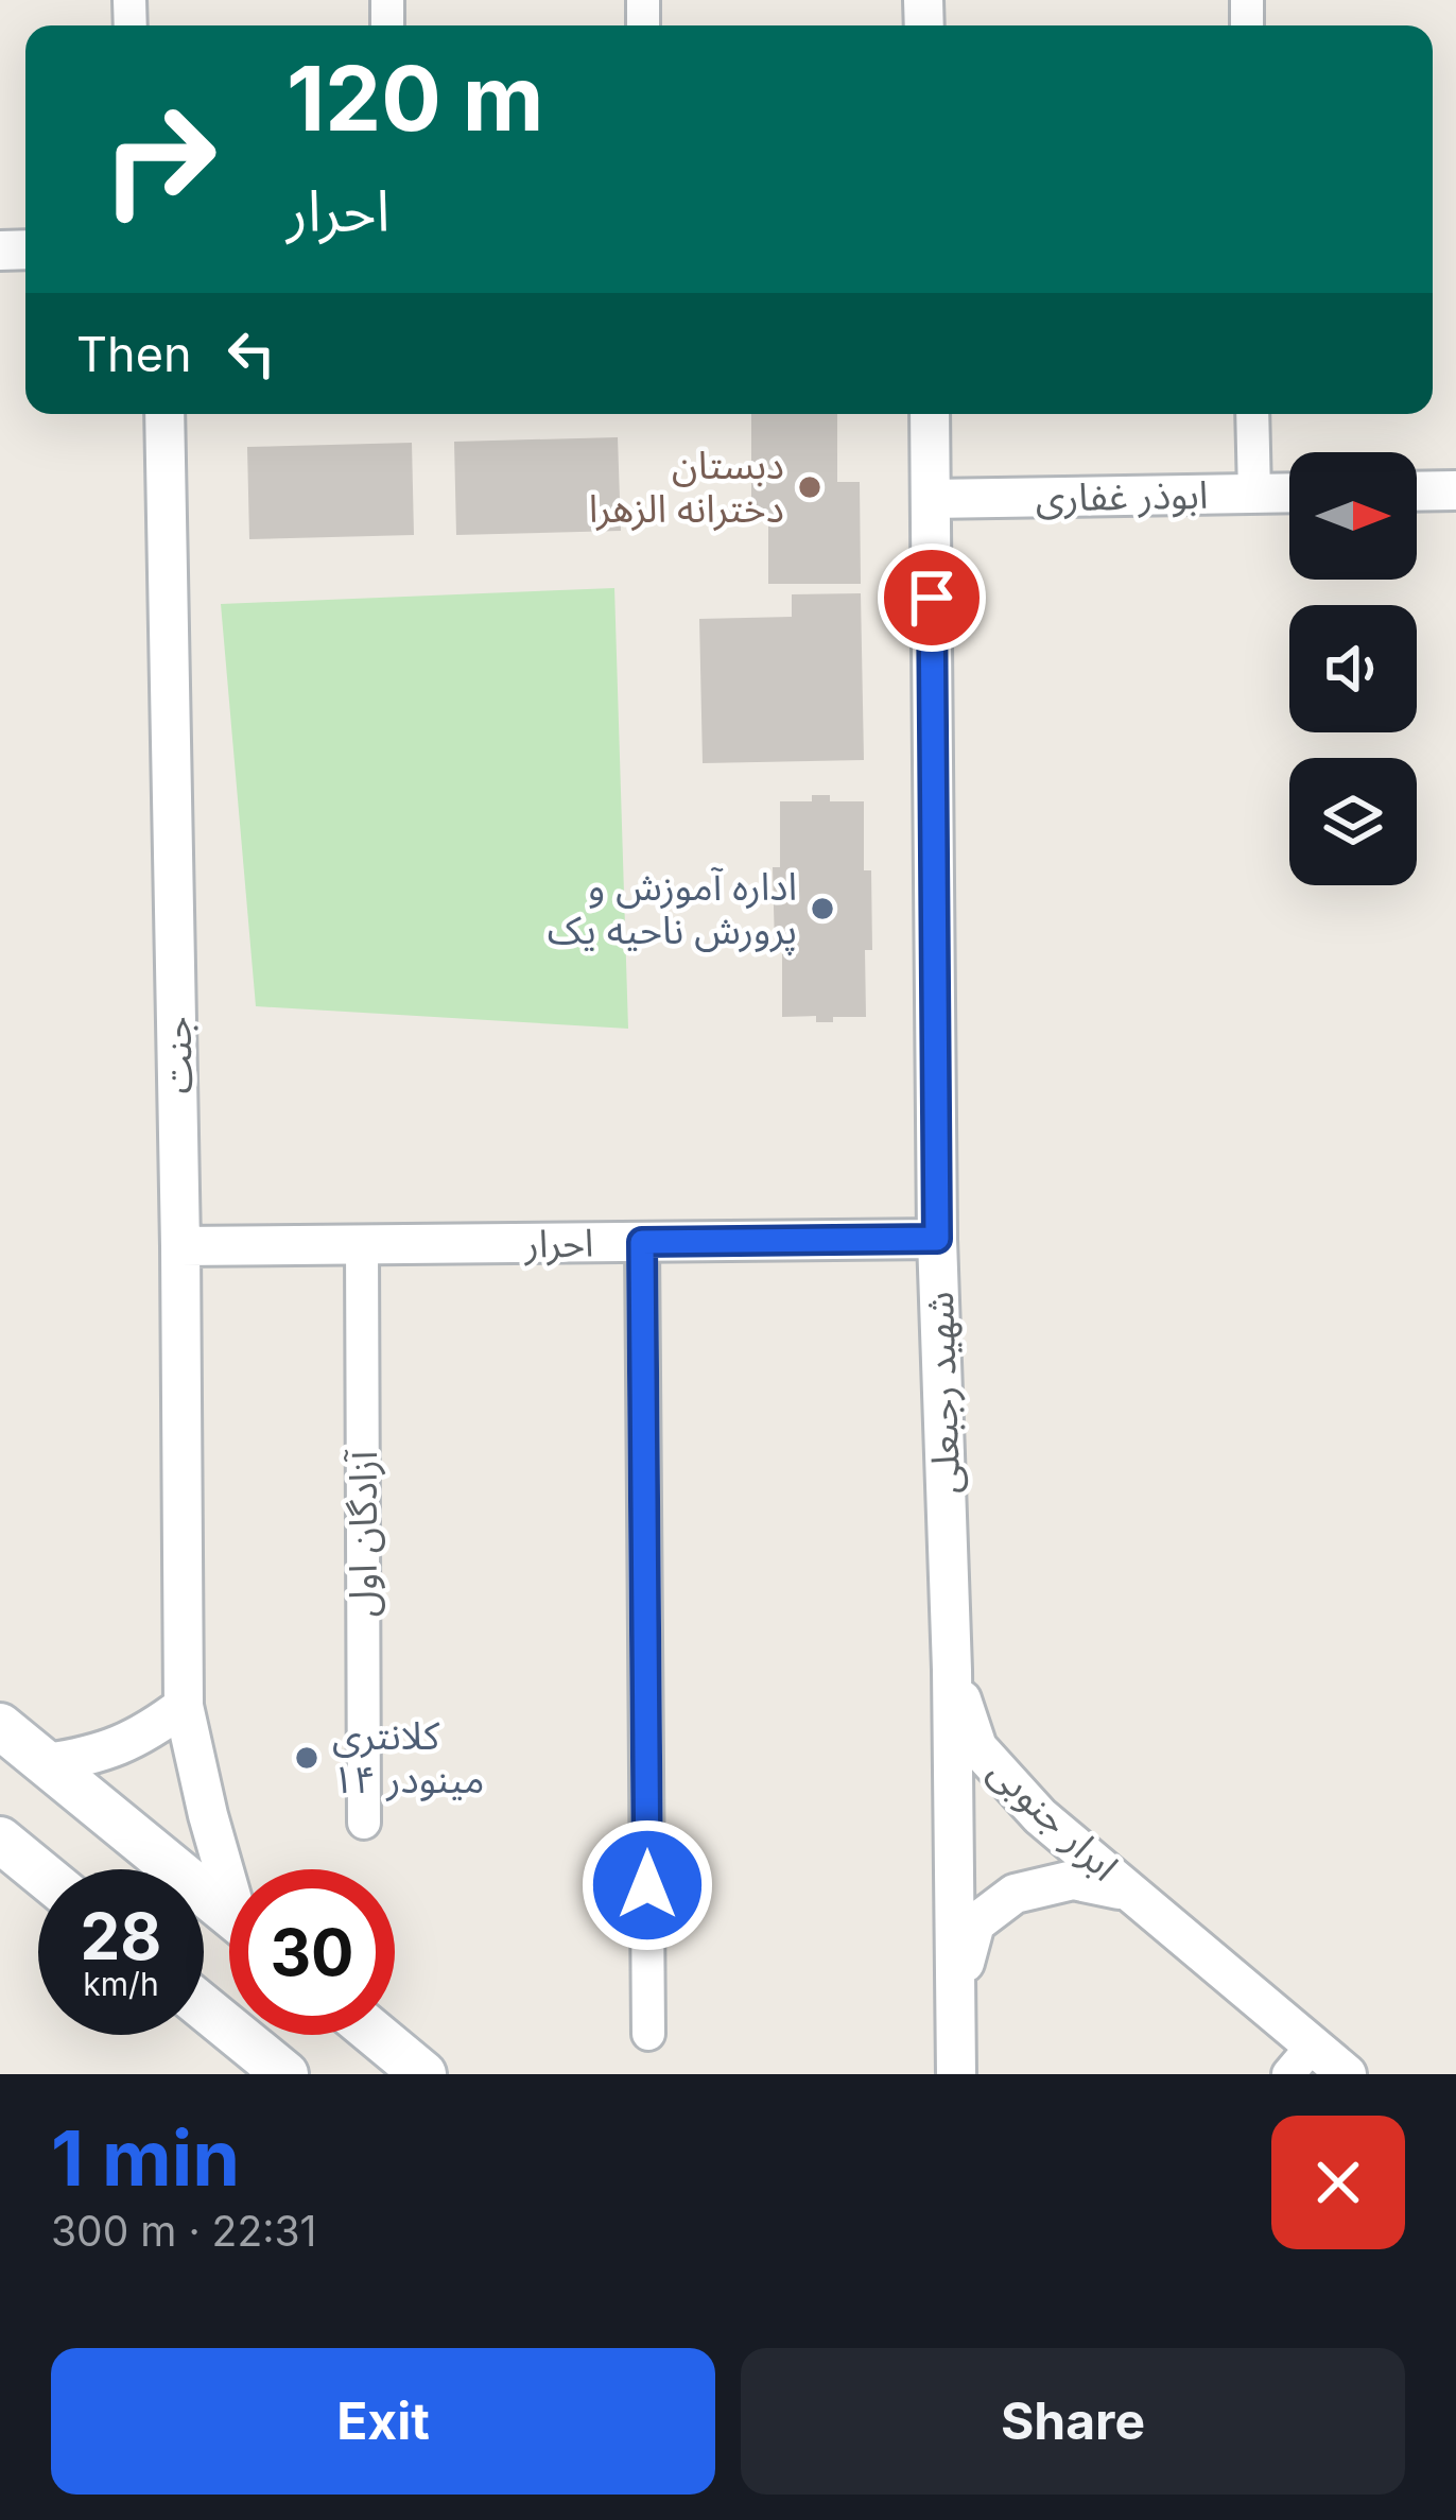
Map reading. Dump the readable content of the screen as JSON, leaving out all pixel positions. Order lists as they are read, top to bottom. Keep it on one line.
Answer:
{"streets":{"street":["ابوذر غفاری","جنت","احرار","شهید رجبعلی","آزادگان اول","ابرار جنوبی"]},"crossings":[["ابوذر غفاری","شهید رجبعلی"],["جنت","احرار"],["احرار","شهید رجبعلی"],["احرار","آزادگان اول"],["شهید رجبعلی","ابرار جنوبی"]],"places":["دبستان دخترانه الزهرا","اداره آموزش و پرورش ناحیه یک","کلانتری ۱۴ مینودر"],"north":"right","page":{"turn":["120 m","احرار"],"then":"Then","speed":"28 km/h","limit":"30","heading":["1 min","300 m · 22:31"],"buttons":["Exit","Share"]}}
